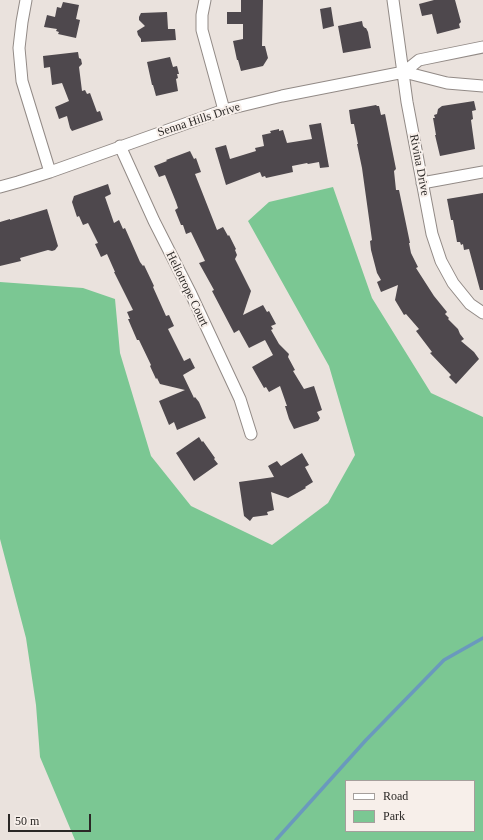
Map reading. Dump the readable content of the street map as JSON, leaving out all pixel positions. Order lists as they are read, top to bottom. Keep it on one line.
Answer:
{"streets":{"street":["Senna Hills Drive","Rivina Drive","Heliotrope Court"]},"crossings":[["Senna Hills Drive","Rivina Drive"],["Senna Hills Drive","Heliotrope Court"]],"legend":["Road","Park"],"scale_bar":"50 m"}
